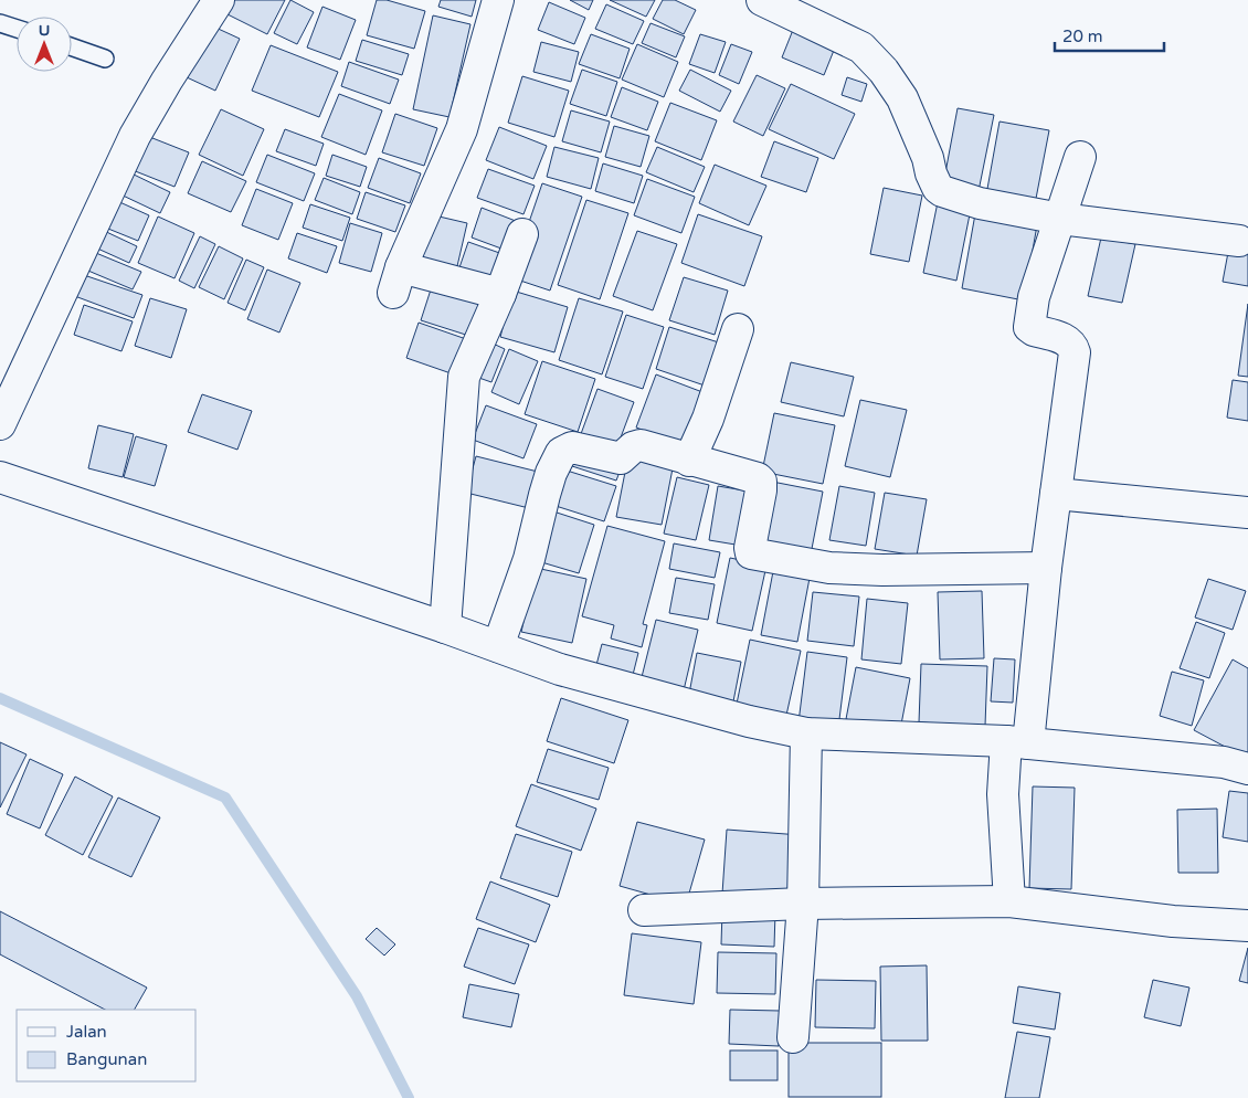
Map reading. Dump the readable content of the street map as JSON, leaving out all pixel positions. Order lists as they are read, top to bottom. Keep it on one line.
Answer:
{"legend":["Jalan","Bangunan"],"scale_bar":"20 m","north":"top"}
